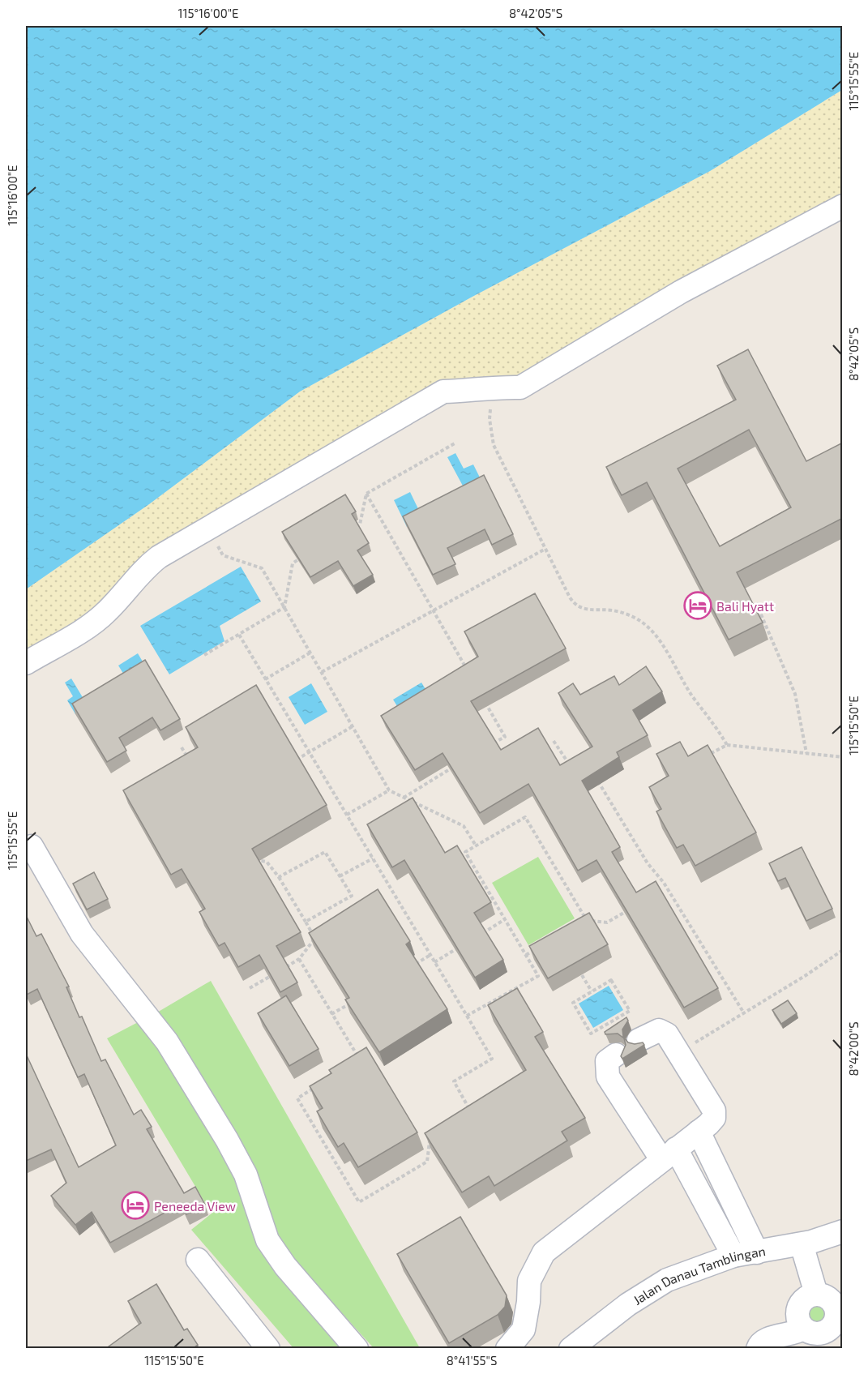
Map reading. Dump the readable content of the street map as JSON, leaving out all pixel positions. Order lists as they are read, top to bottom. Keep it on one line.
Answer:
{"streets":{"street":["Jalan Danau Tamblingan"]},"places":{"hotel":["Bali Hyatt","Peneeda View"]},"coordinates":["115°16'00\"E","8°42'05\"S","115°15'55\"E","115°15'50\"E","8°42'00\"S","8°41'55\"S"]}
